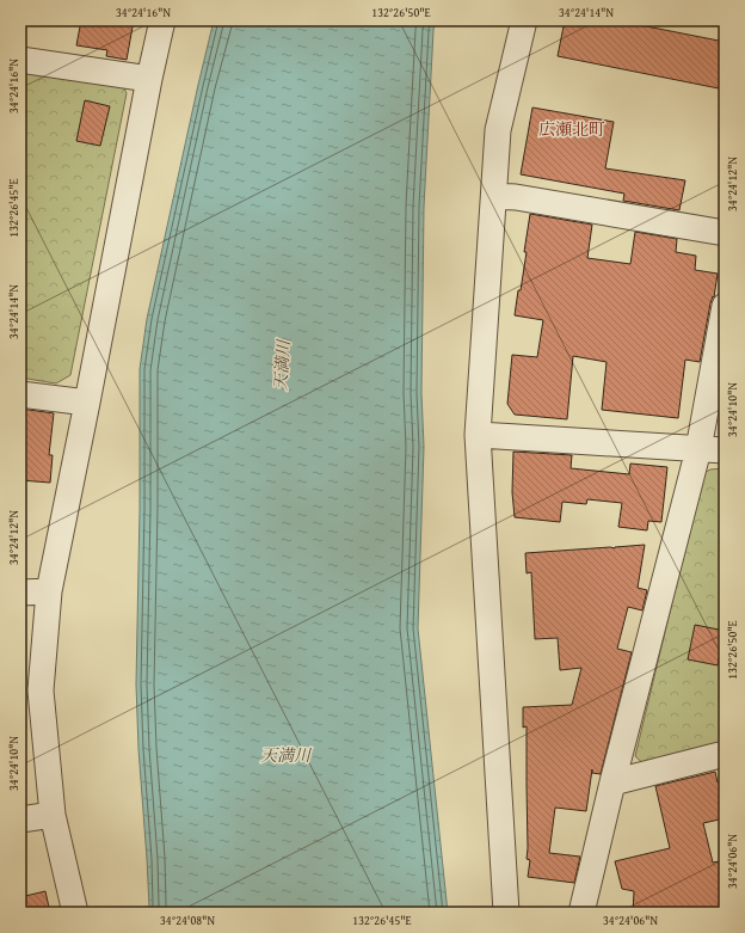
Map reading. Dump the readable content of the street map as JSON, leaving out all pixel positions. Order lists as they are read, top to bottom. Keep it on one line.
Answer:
{"districts":["広瀬北町"],"water":["天満川"],"coordinates":["34°24'16\"N","132°26'50\"E","34°24'14\"N","34°24'12\"N","132°26'45\"E","34°24'10\"N","34°24'06\"N","34°24'08\"N"]}
